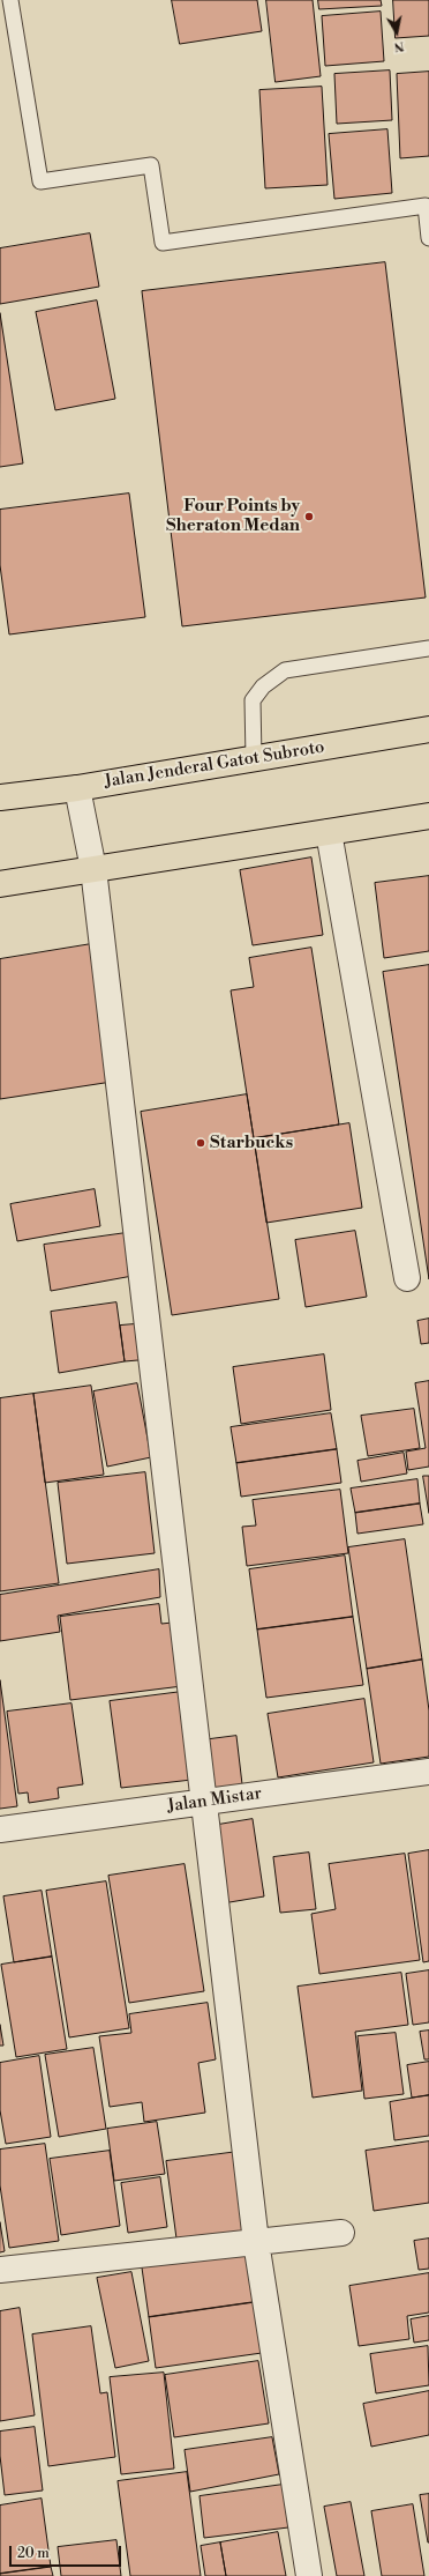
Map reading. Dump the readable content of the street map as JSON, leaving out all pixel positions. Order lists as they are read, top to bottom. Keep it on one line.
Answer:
{"streets":{"main road":["Jalan Jenderal Gatot Subroto"],"street":["Jalan Mistar"]},"places":["Four Points by Sheraton Medan","Starbucks"],"scale_bar":"20 m","north":"bottom"}
